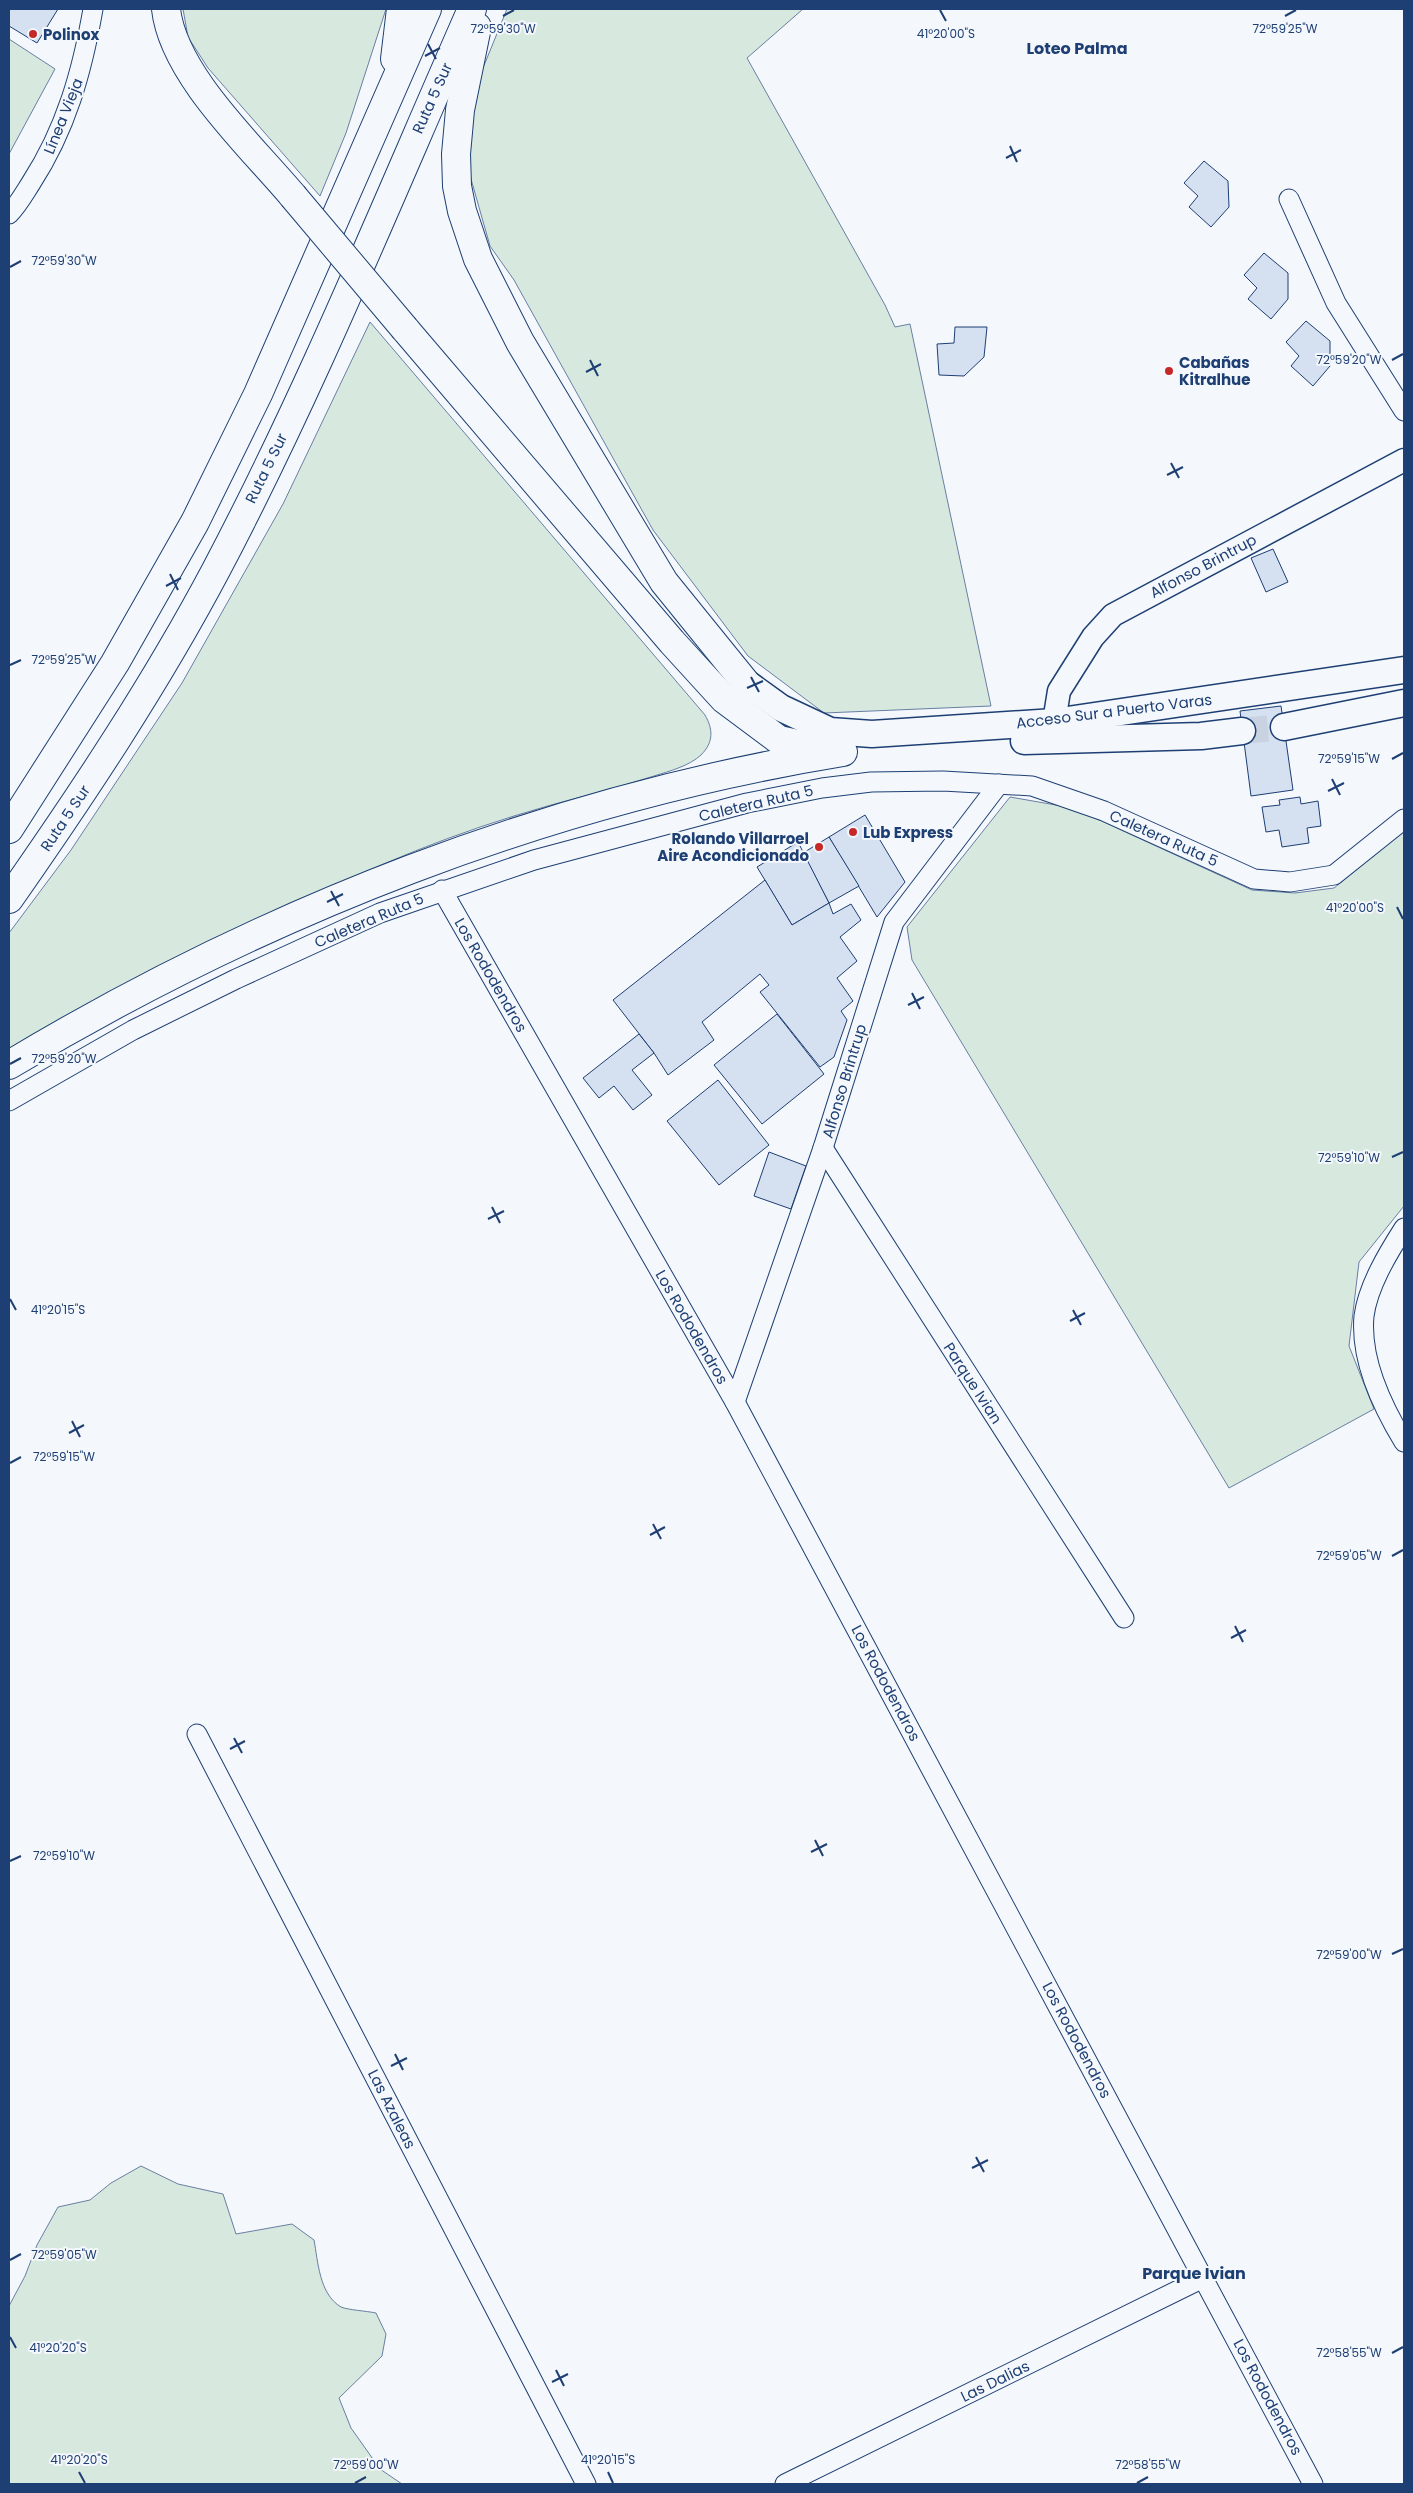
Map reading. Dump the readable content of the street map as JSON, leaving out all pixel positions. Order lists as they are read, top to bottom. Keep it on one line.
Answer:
{"streets":{"highway":["Ruta 5 Sur"],"main road":["Acceso Sur a Puerto Varas"],"street":["Línea Vieja","Alfonso Brintrup","Caletera Ruta 5","Los Rododendros","Parque Ivian","Las Azaleas","Las Dalias"]},"crossings":[["Alfonso Brintrup","Acceso Sur a Puerto Varas"],["Alfonso Brintrup","Caletera Ruta 5"],["Alfonso Brintrup","Los Rododendros"],["Alfonso Brintrup","Parque Ivian"],["Caletera Ruta 5","Los Rododendros"],["Los Rododendros","Las Dalias"]],"districts":["Loteo Palma","Parque Ivian"],"places":["Polinox","Cabañas Kitralhue","Lub Express","Rolando Villarroel Aire Acondicionado"],"coordinates":["72°59'30\"W","72°59'25\"W","41°20'00\"S","72°59'20\"W","72°59'15\"W","72°59'10\"W","41°20'15\"S","72°59'05\"W","72°59'00\"W","41°20'20\"S","72°58'55\"W"]}
